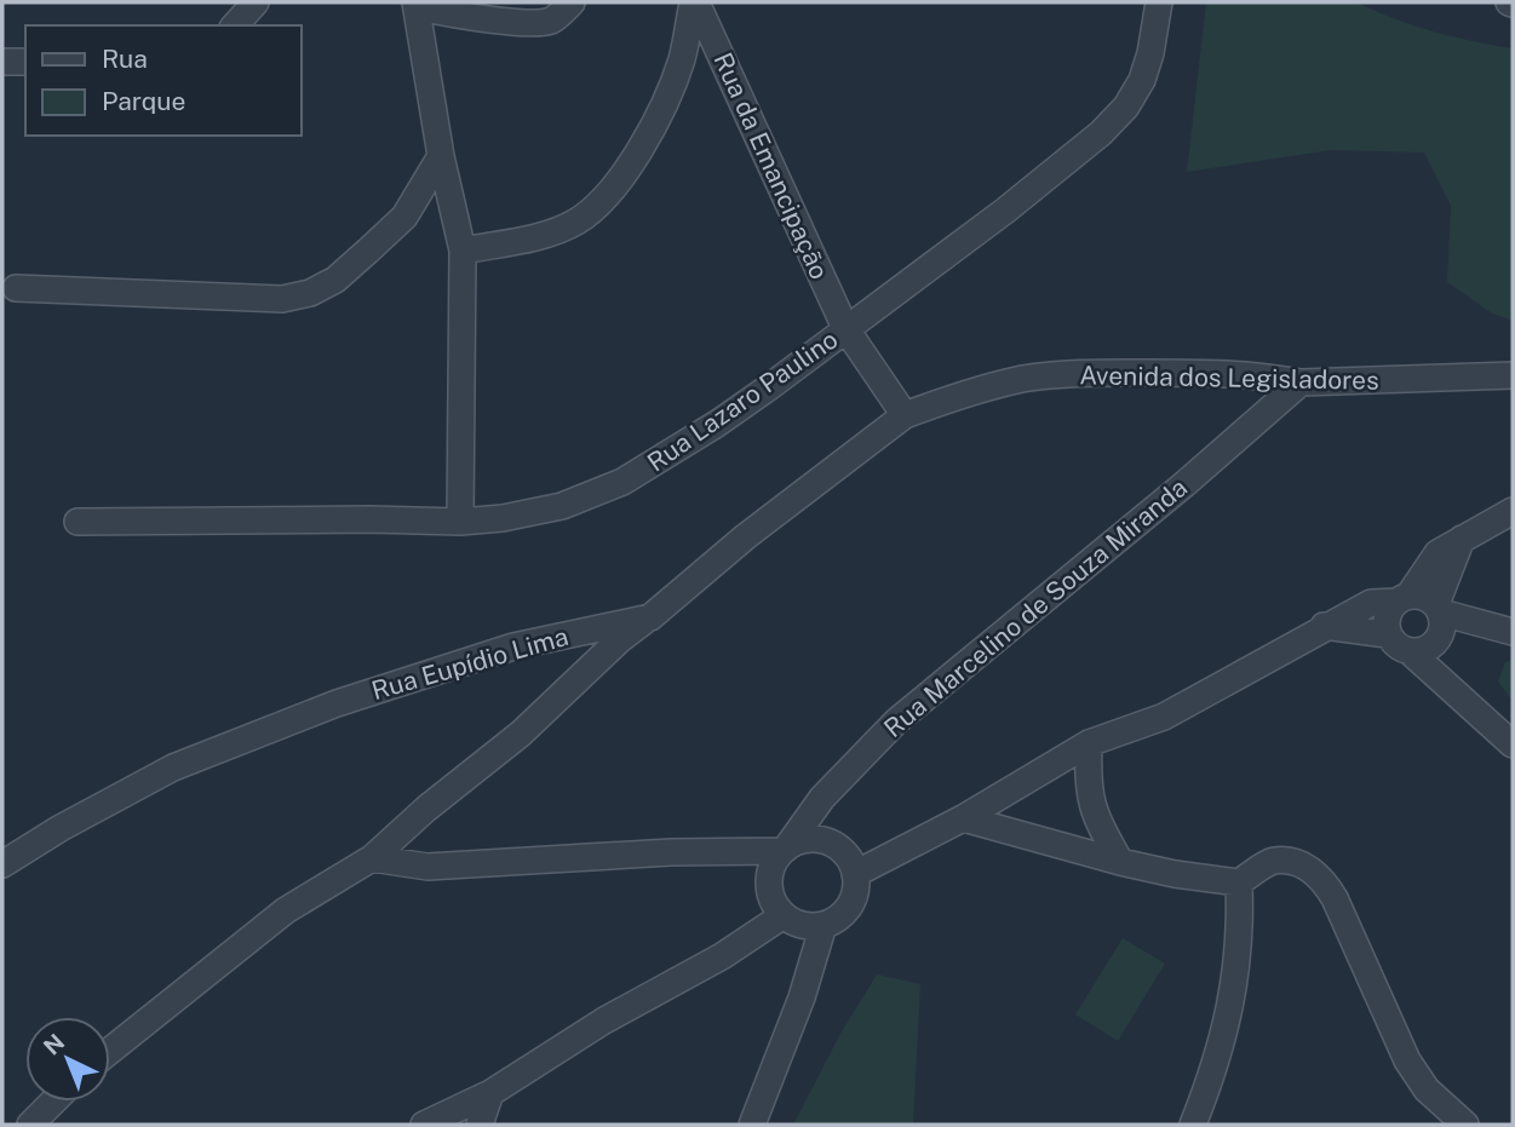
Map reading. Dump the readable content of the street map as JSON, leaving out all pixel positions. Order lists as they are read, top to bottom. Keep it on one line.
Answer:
{"streets":{"street":["Rua da Emancipação","Avenida dos Legisladores","Rua Lazaro Paulino","Rua Marcelino de Souza Miranda","Rua Eupídio Lima"]},"crossings":[["Rua da Emancipação","Rua Lazaro Paulino"],["Avenida dos Legisladores","Rua Marcelino de Souza Miranda"],["Avenida dos Legisladores","Rua Eupídio Lima"]],"legend":["Rua","Parque"],"north":"top left"}
